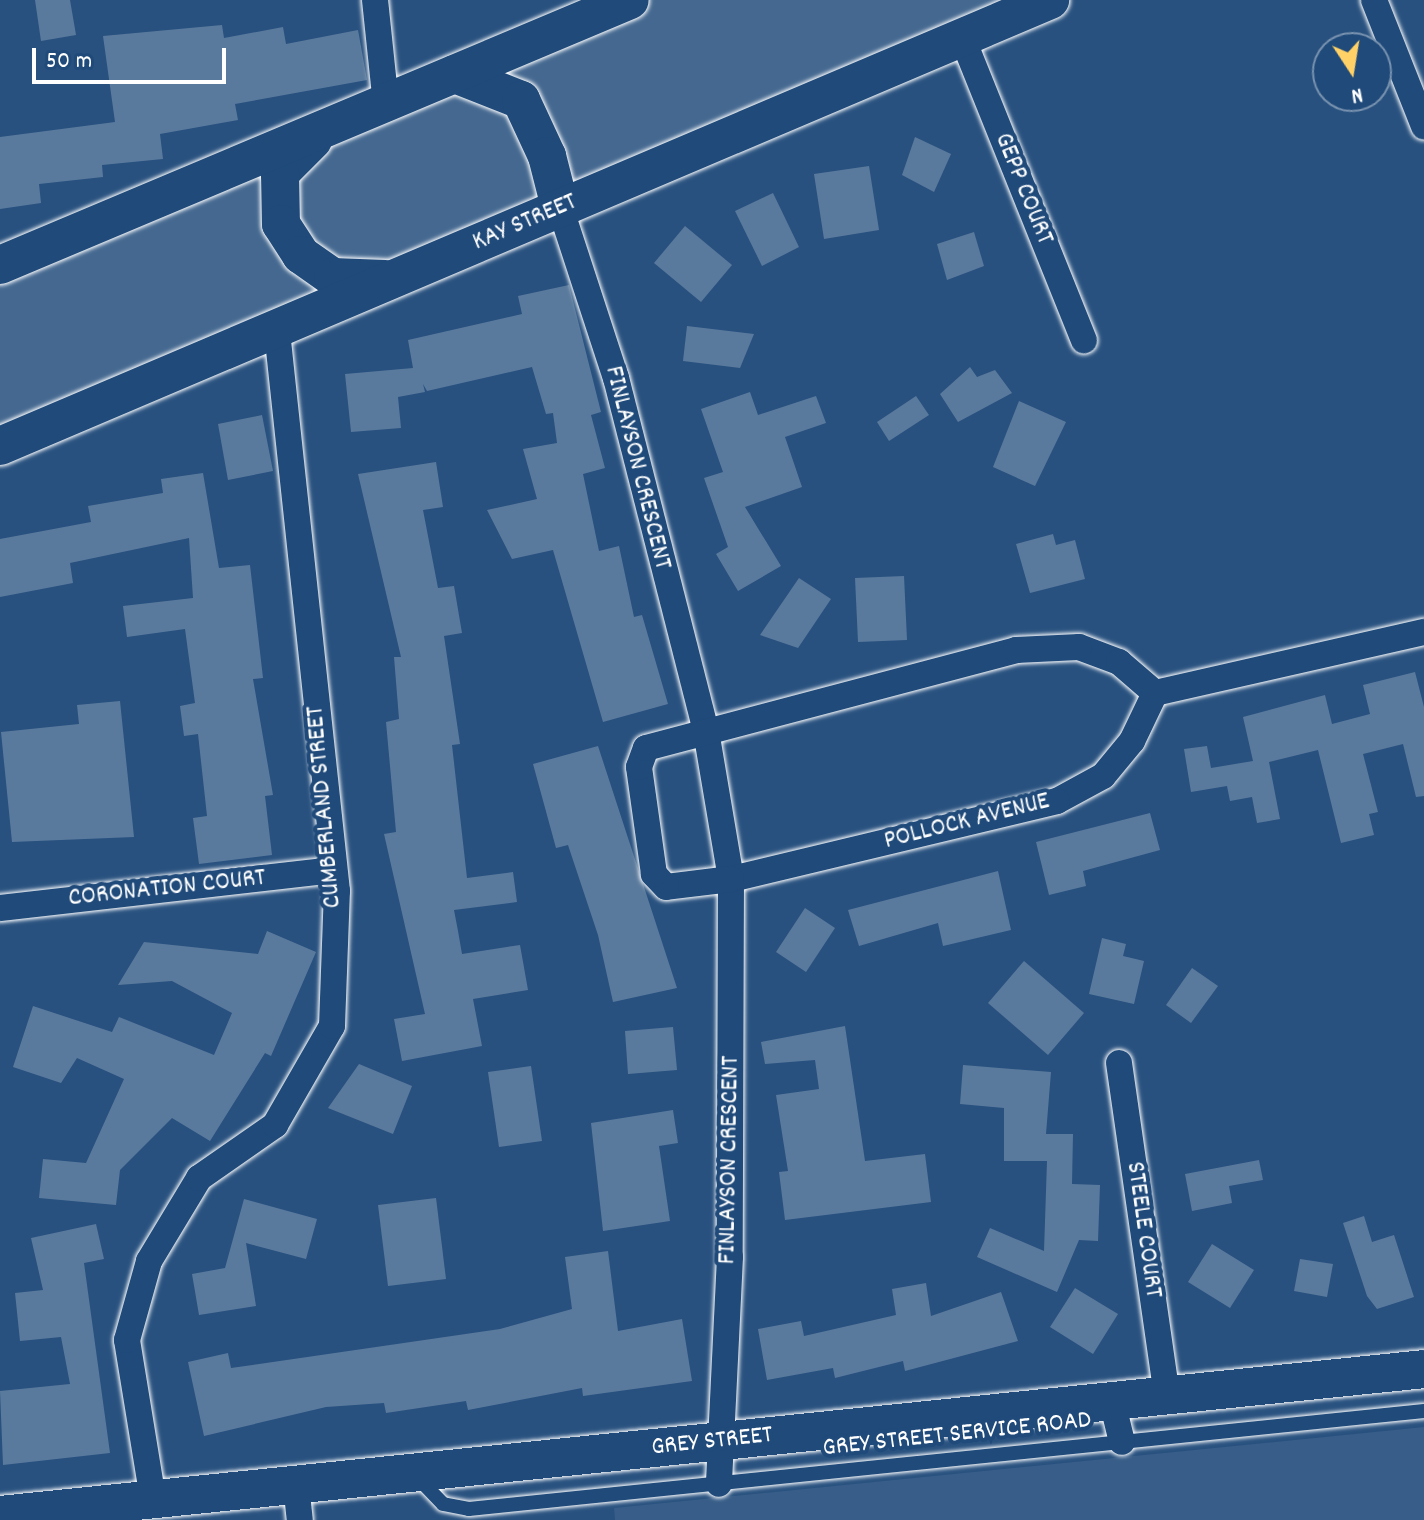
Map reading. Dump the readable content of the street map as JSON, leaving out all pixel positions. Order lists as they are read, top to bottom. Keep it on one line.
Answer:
{"streets":{"street":["GEPP COURT","KAY STREET","FINLAYSON CRESCENT","CUMBERLAND STREET","POLLOCK AVENUE","CORONATION COURT","STEELE COURT","GREY STREET"],"lane":["GREY STREET SERVICE ROAD"]},"crossings":[["GEPP COURT","KAY STREET"],["KAY STREET","FINLAYSON CRESCENT"],["KAY STREET","CUMBERLAND STREET"],["FINLAYSON CRESCENT","POLLOCK AVENUE"],["FINLAYSON CRESCENT","GREY STREET SERVICE ROAD"],["FINLAYSON CRESCENT","GREY STREET"],["CUMBERLAND STREET","CORONATION COURT"],["CUMBERLAND STREET","GREY STREET"],["STEELE COURT","GREY STREET"],["GREY STREET SERVICE ROAD","GREY STREET"]],"scale_bar":"50 m","north":"bottom"}
